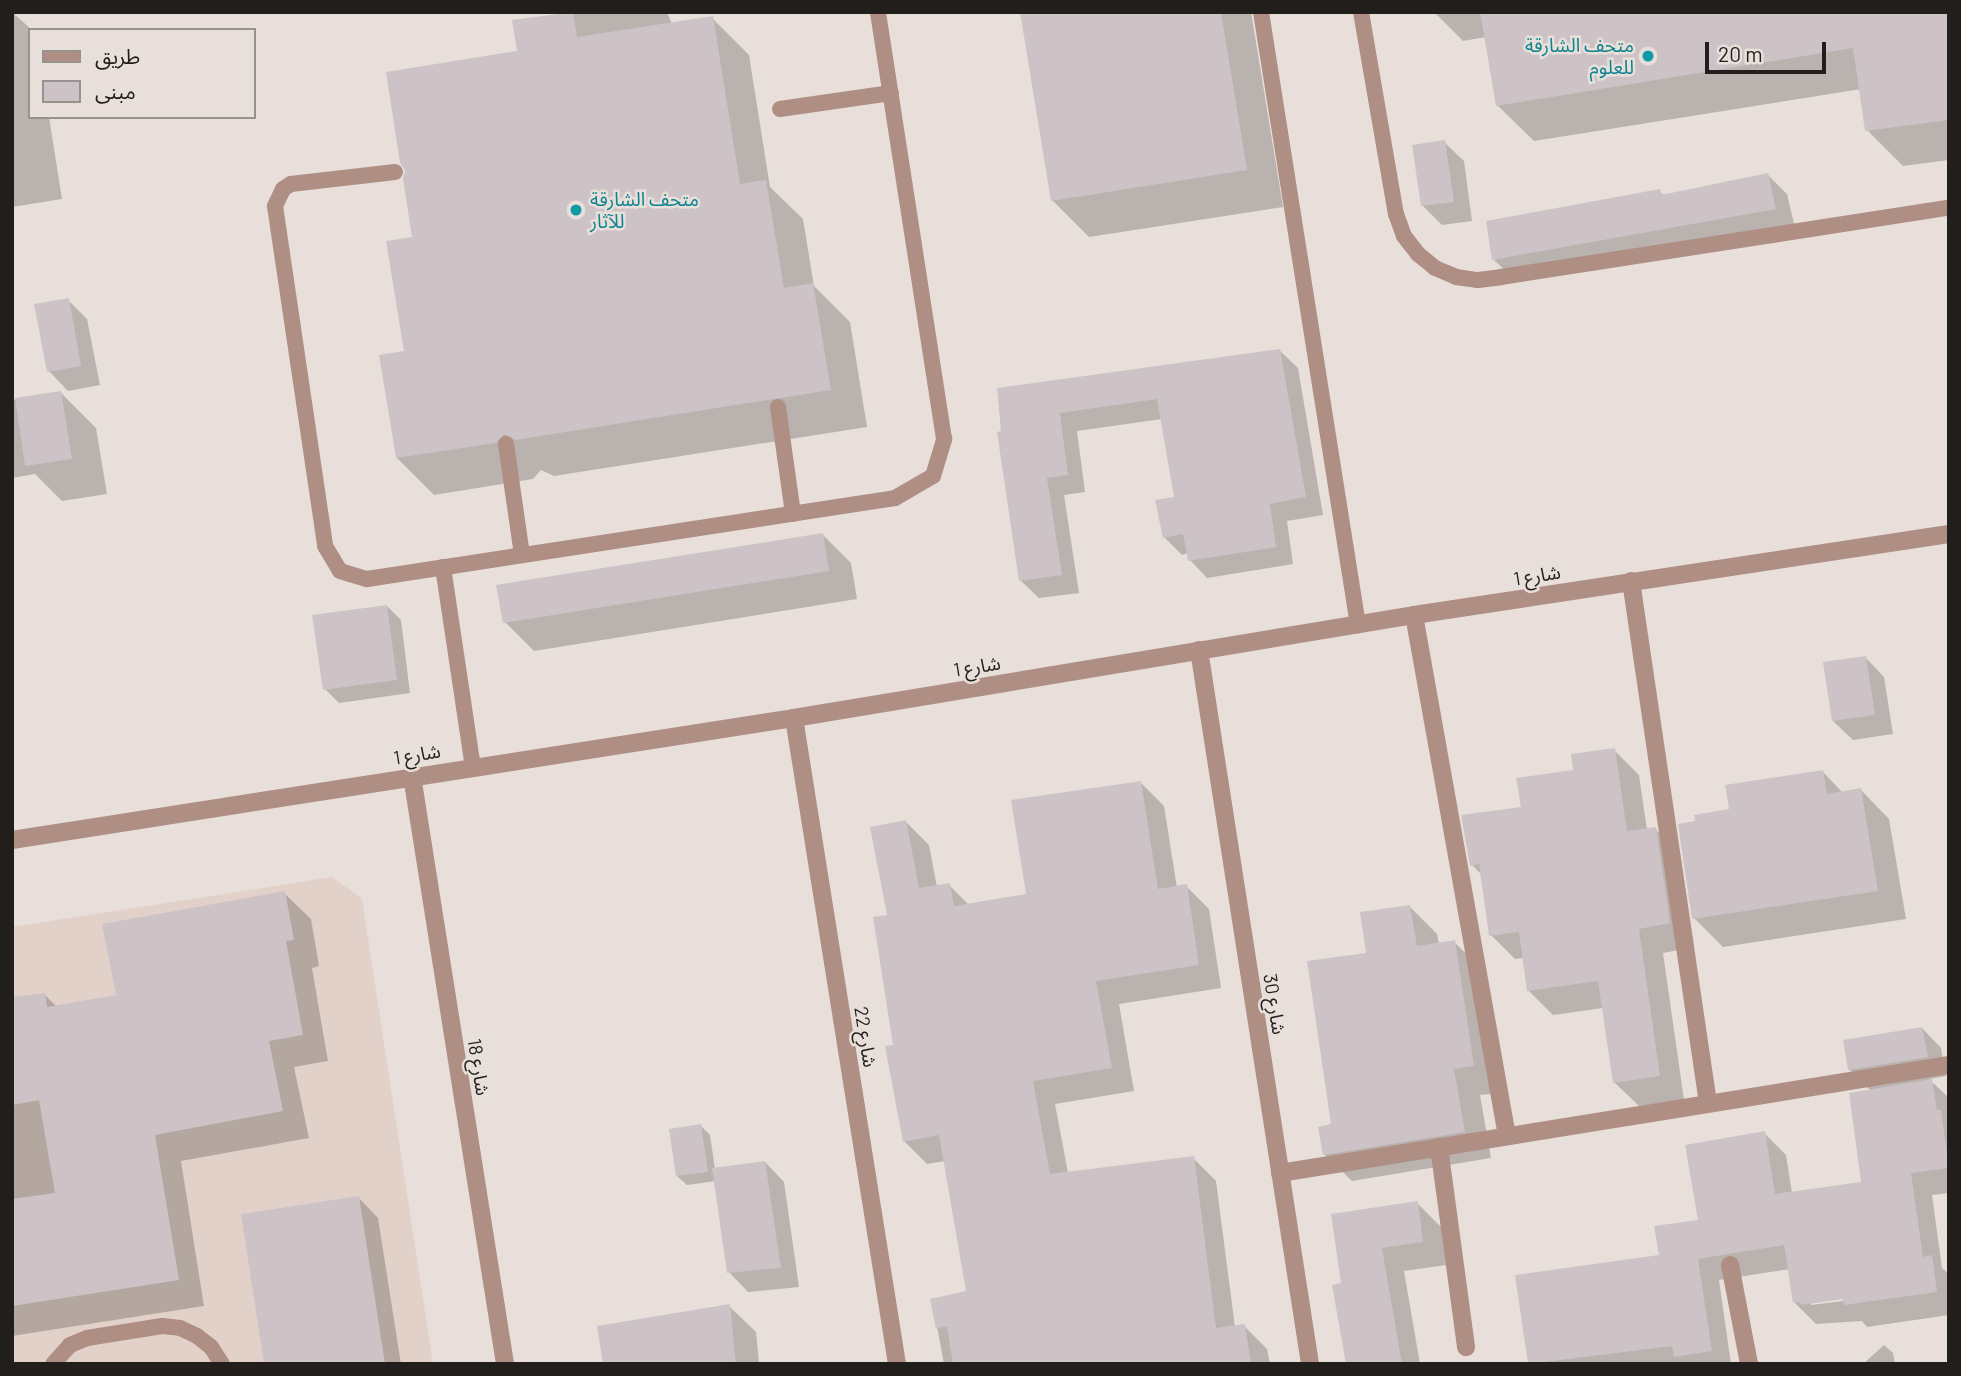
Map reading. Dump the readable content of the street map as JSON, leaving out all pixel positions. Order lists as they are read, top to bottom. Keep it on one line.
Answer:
{"streets":{"street":["شارع 1","شارع 30","شارع 22","شارع 18"]},"crossings":[["شارع 1","شارع 30"],["شارع 1","شارع 22"],["شارع 1","شارع 18"]],"places":["متحف الشارقة للعلوم","متحف الشارقة للآثار"],"legend":["طريق","مبنى"],"scale_bar":"20 m"}
